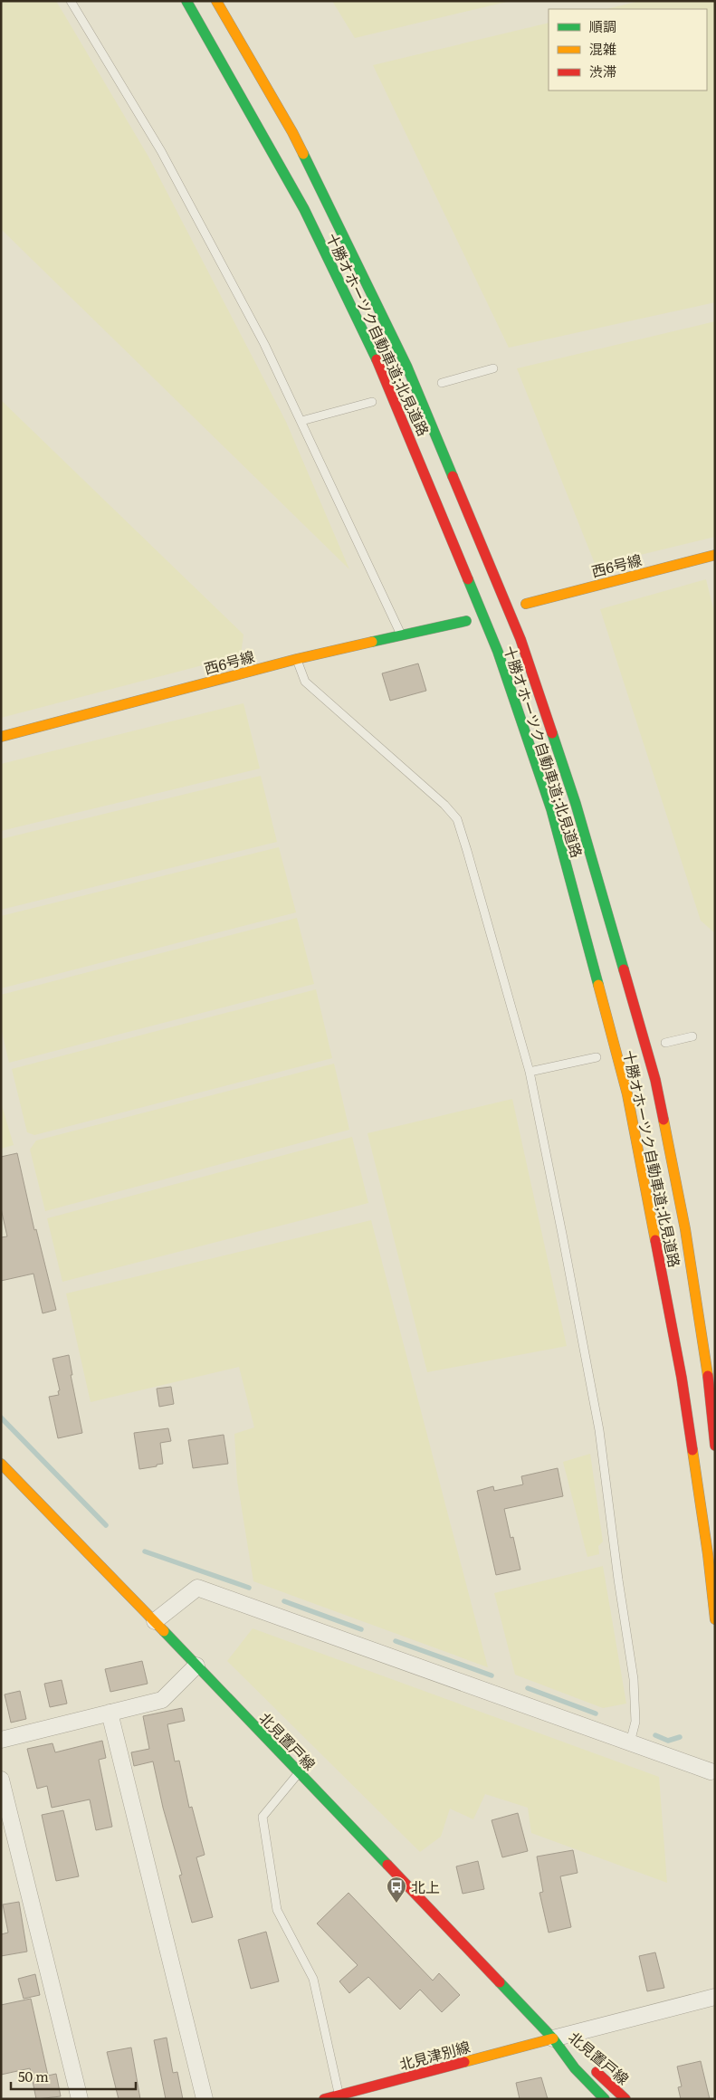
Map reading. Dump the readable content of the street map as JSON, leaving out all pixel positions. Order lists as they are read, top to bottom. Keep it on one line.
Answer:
{"streets":{"main road":["十勝オホーツク自動車道;北見道路","西6号線","北見置戸線","北見津別線"]},"crossings":[["北見置戸線","北見津別線"]],"places":{"bus stop":["北上"]},"legend":["順調","混雑","渋滞"],"scale_bar":"50 m"}
